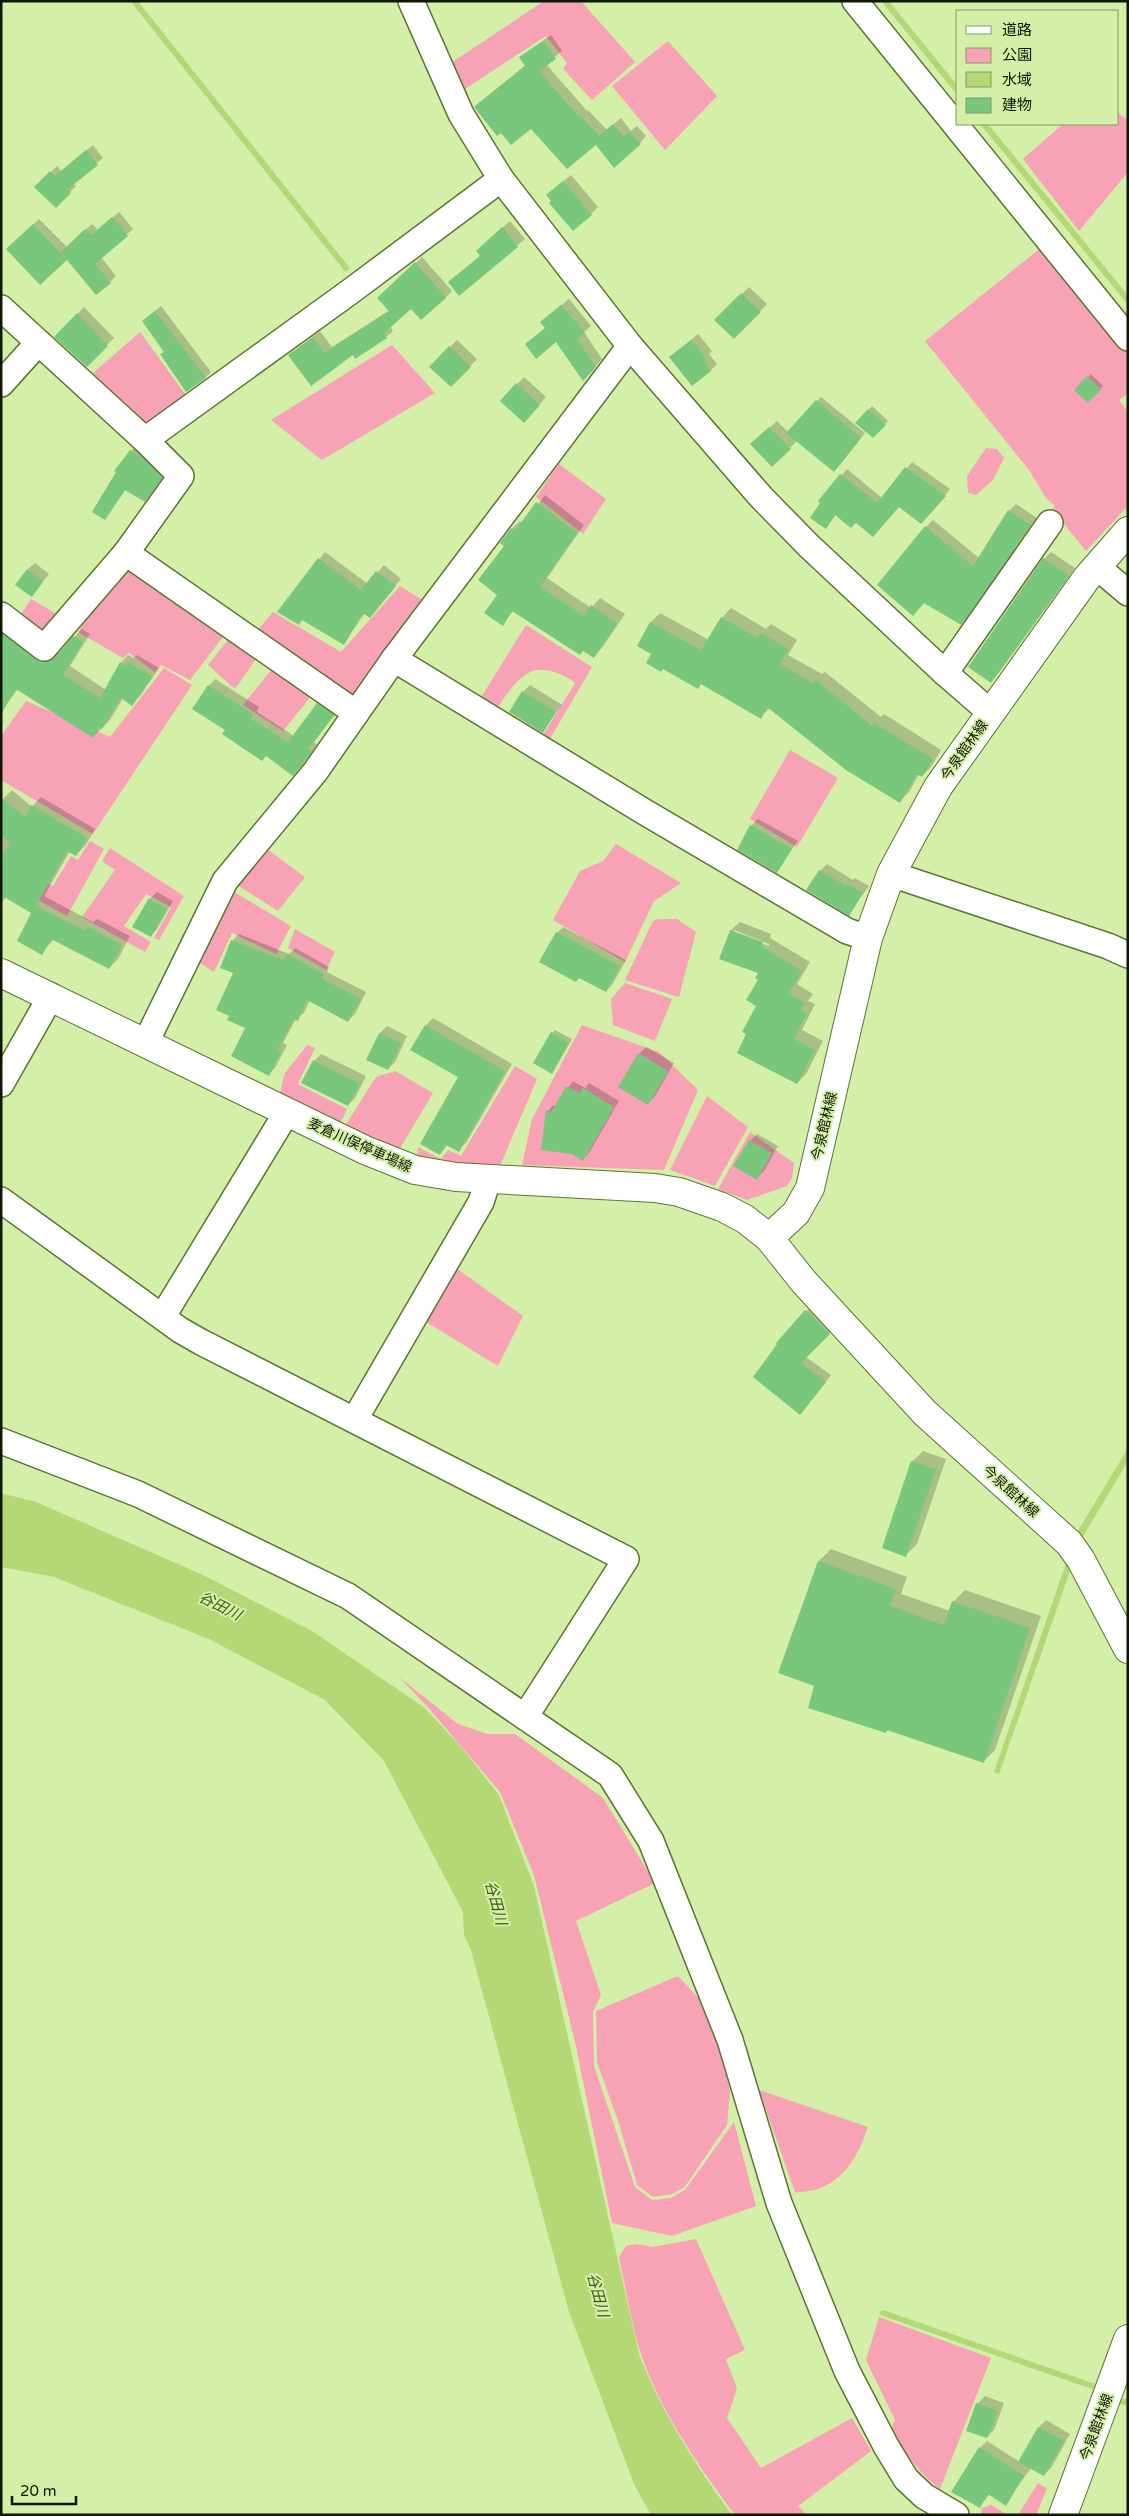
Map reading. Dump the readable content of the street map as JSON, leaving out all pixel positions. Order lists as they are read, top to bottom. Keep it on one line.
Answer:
{"streets":{"main road":["今泉館林線","麦倉川俣停車場線"]},"crossings":[["今泉館林線","麦倉川俣停車場線"]],"water":["谷田川"],"legend":["道路","公園","水域","建物"],"scale_bar":"20 m"}
